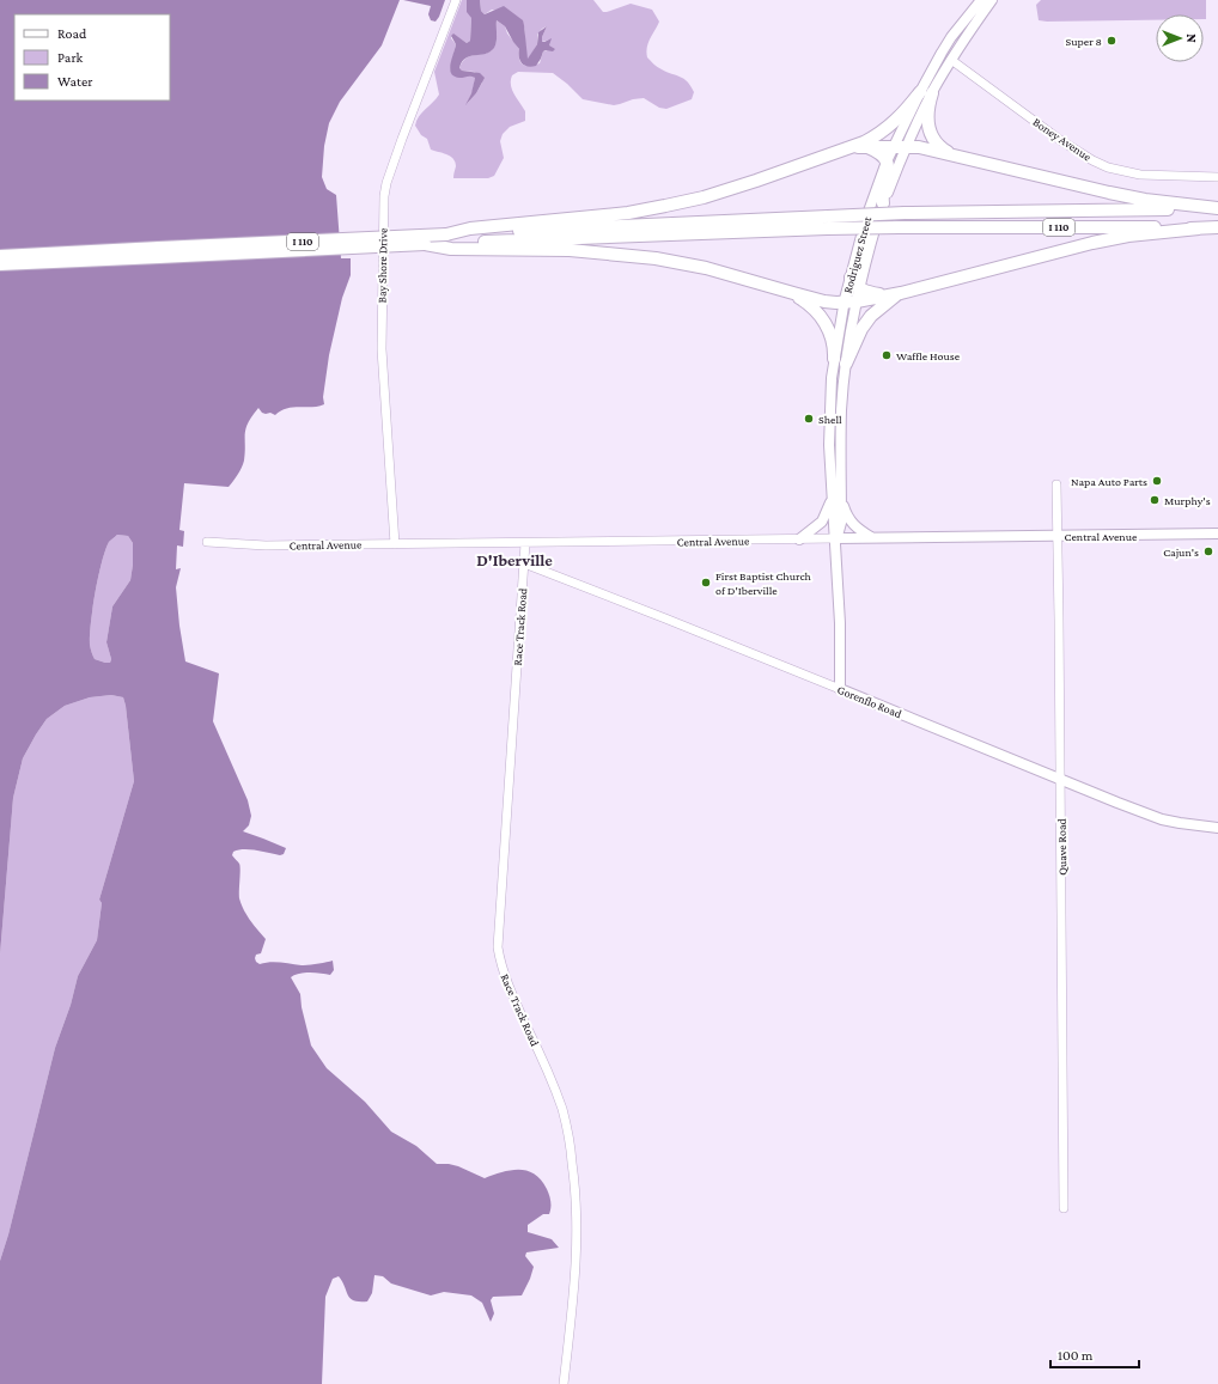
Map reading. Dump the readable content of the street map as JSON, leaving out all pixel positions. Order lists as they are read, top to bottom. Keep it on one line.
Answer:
{"streets":{"highway":["I 110"],"main road":["Rodriguez Street","Central Avenue","Gorenflo Road"],"street":["Boney Avenue","Bay Shore Drive","Race Track Road","Quave Road"]},"crossings":[["Boney Avenue","Rodriguez Street"],["Rodriguez Street","Central Avenue"],["Rodriguez Street","Gorenflo Road"],["Bay Shore Drive","Central Avenue"],["Central Avenue","Race Track Road"],["Central Avenue","Quave Road"],["Race Track Road","Gorenflo Road"],["Gorenflo Road","Quave Road"]],"districts":["D'Iberville"],"places":["Super 8","Waffle House","Shell","Napa Auto Parts","Murphy's","Cajun's","First Baptist Church of D'Iberville"],"legend":["Road","Park","Water"],"scale_bar":"100 m","north":"right"}
